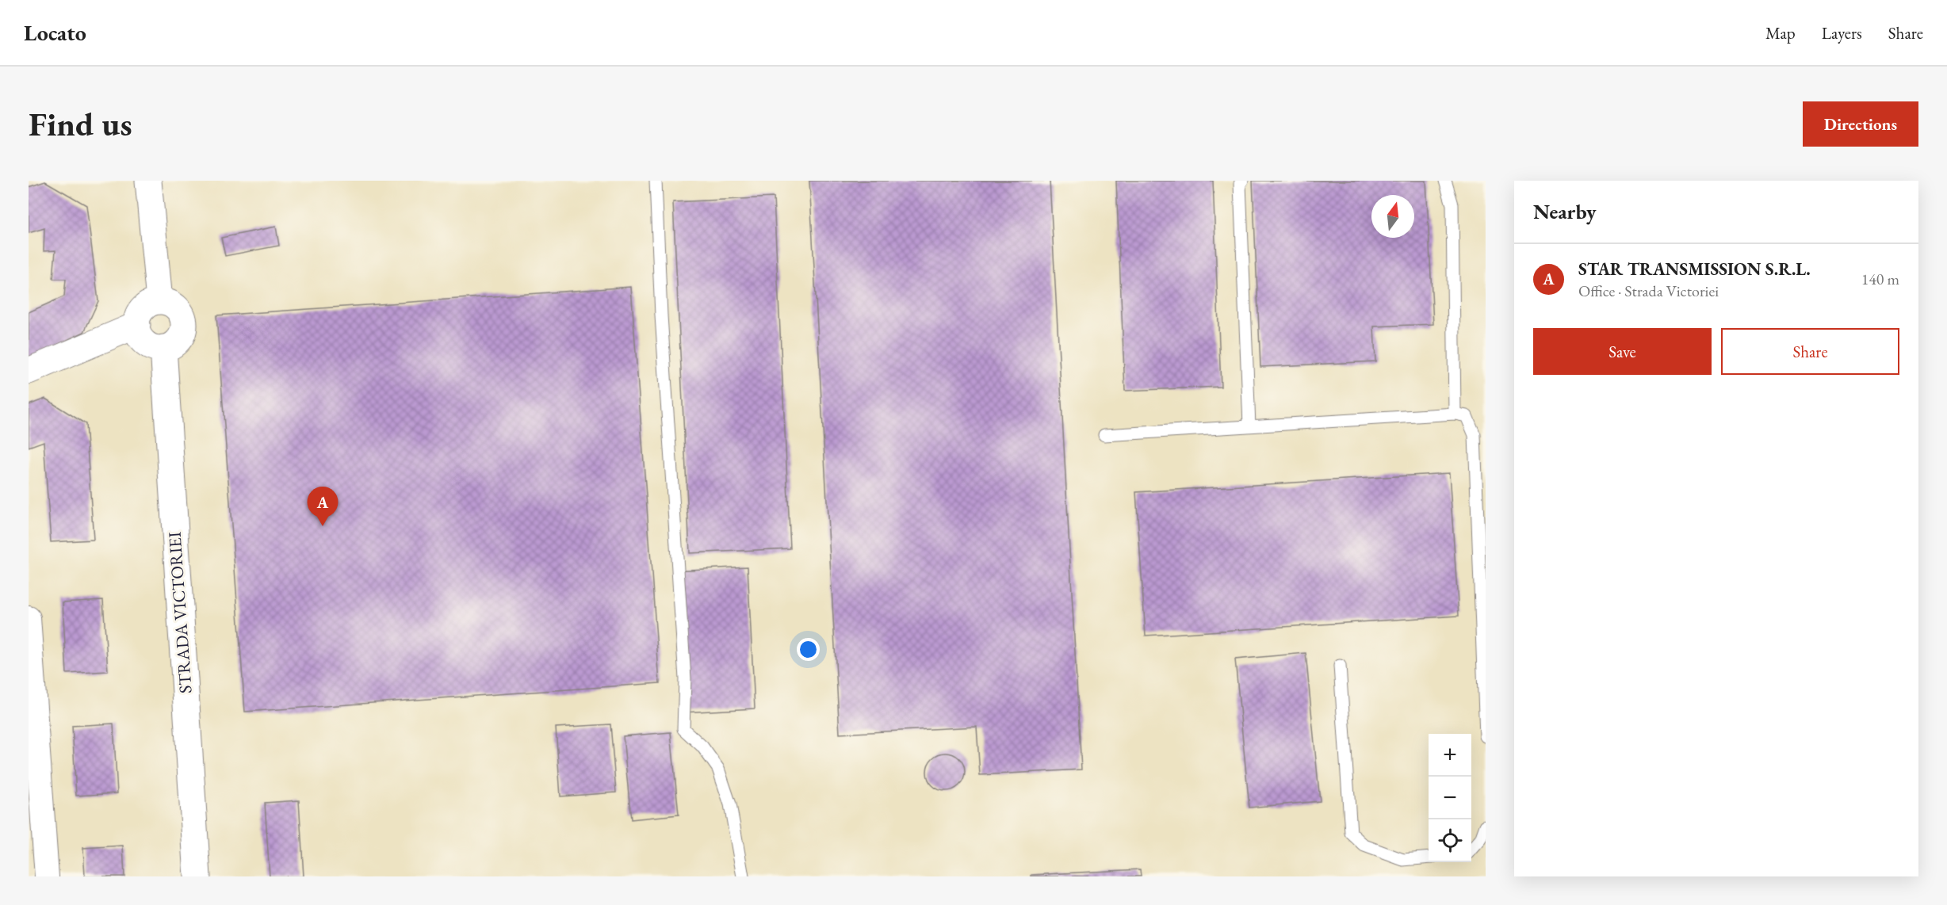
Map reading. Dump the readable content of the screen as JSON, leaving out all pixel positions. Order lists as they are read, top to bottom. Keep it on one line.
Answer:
{"streets":{"main road":["STRADA VICTORIEI"]},"north":"top","page":{"header":"Locato","nav":["Map","Layers","Share"],"buttons":["Directions",["Save","Share"]],"title":"Find us","heading":"Nearby","list":[{"mark":"A","name":"STAR TRANSMISSION S.R.L.","note":"Office · Strada Victoriei","value":"140 m"}],"pins":"A","map_buttons":["+","−"]}}
